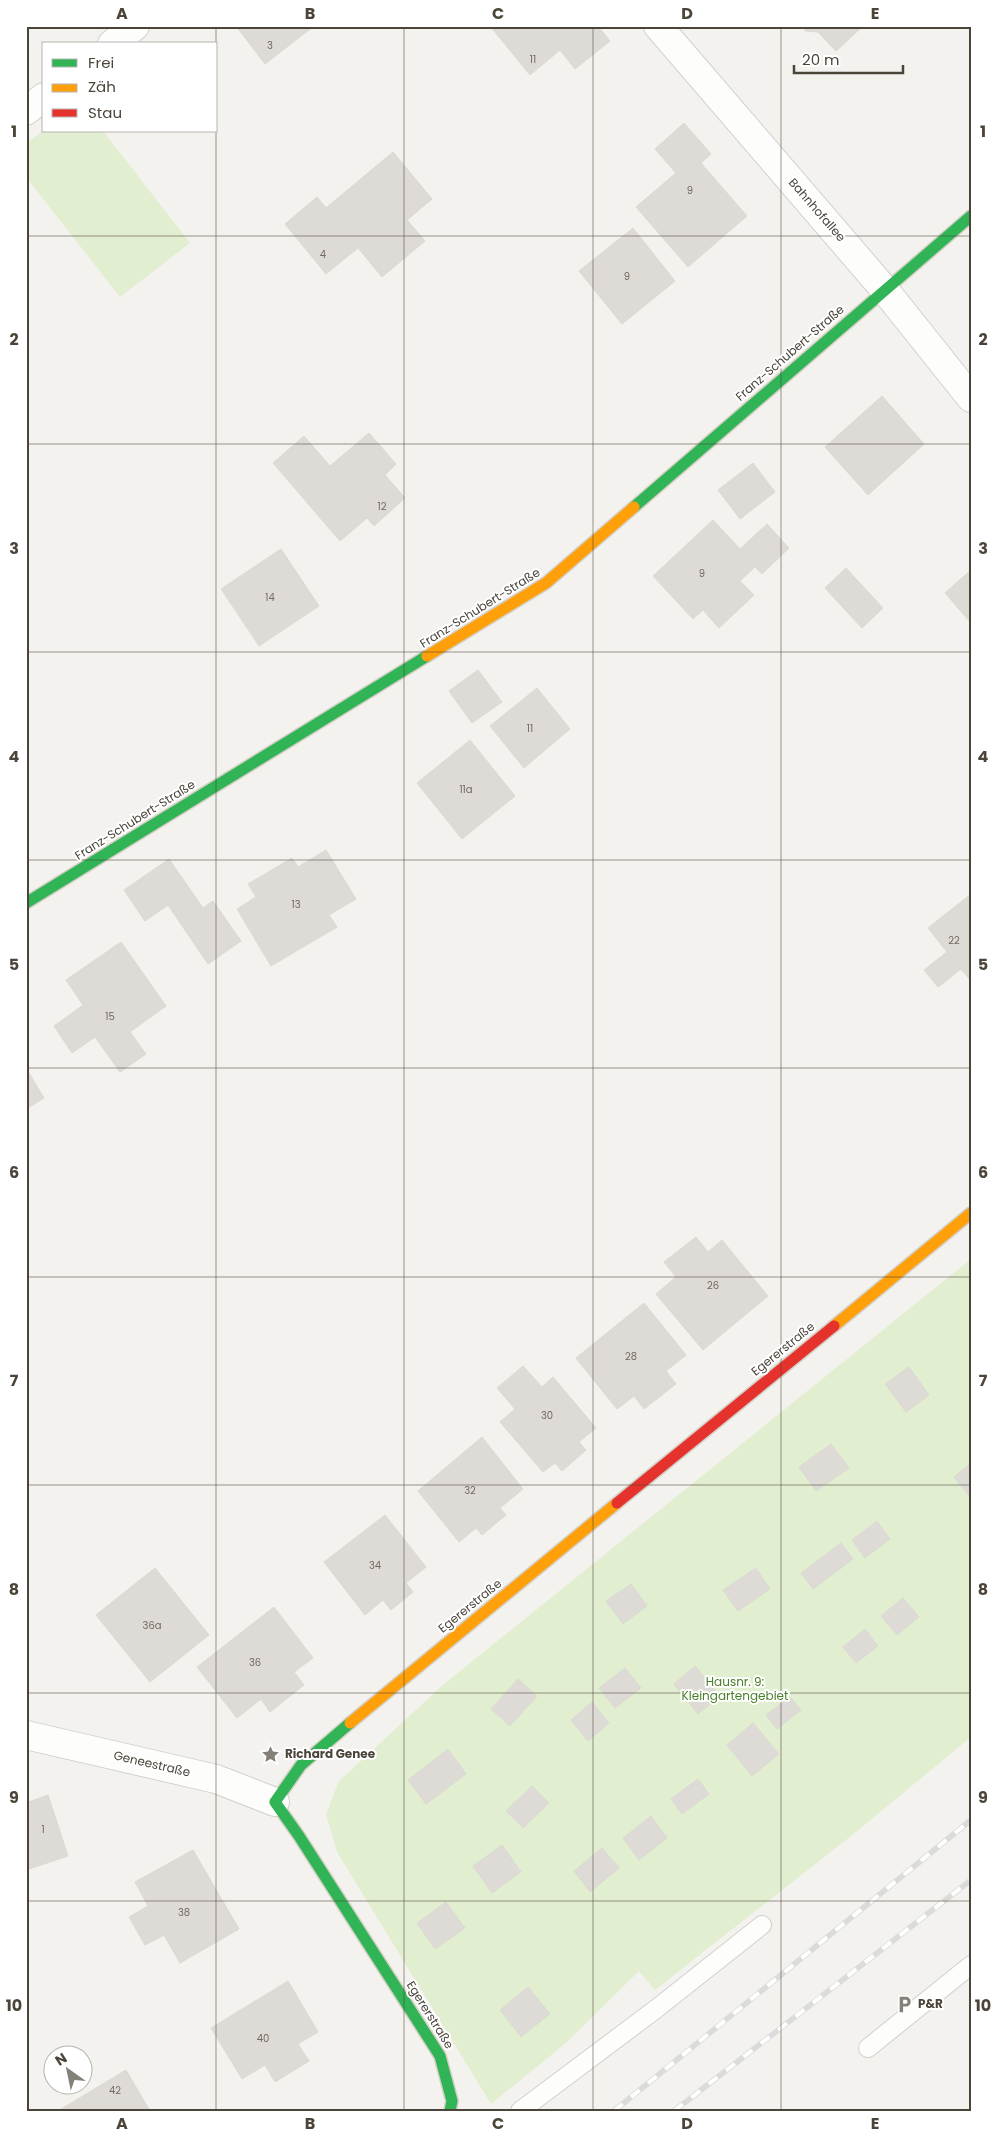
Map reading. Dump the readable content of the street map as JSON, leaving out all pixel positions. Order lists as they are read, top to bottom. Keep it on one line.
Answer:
{"streets":{"street":["Bahnhofallee","Franz-Schubert-Straße","Egererstraße","Geneestraße"]},"crossings":[["Bahnhofallee","Franz-Schubert-Straße"],["Egererstraße","Geneestraße"]],"parks":["Hausnr. 9: Kleingartengebiet"],"places":{"place":["Richard Genee"],"parking":["P&R"]},"house_numbers":["3","11","9","4","9","12","9","14","11","11a","13","22","15","26","28","30","32","34","36a","36","1","38","40","42"],"legend":["Frei","Zäh","Stau"],"scale_bar":"20 m","north":"top left","grid":{"columns":["A","B","C","D","E"],"rows":["1","2","3","4","5","6","7","8","9","10"]}}
